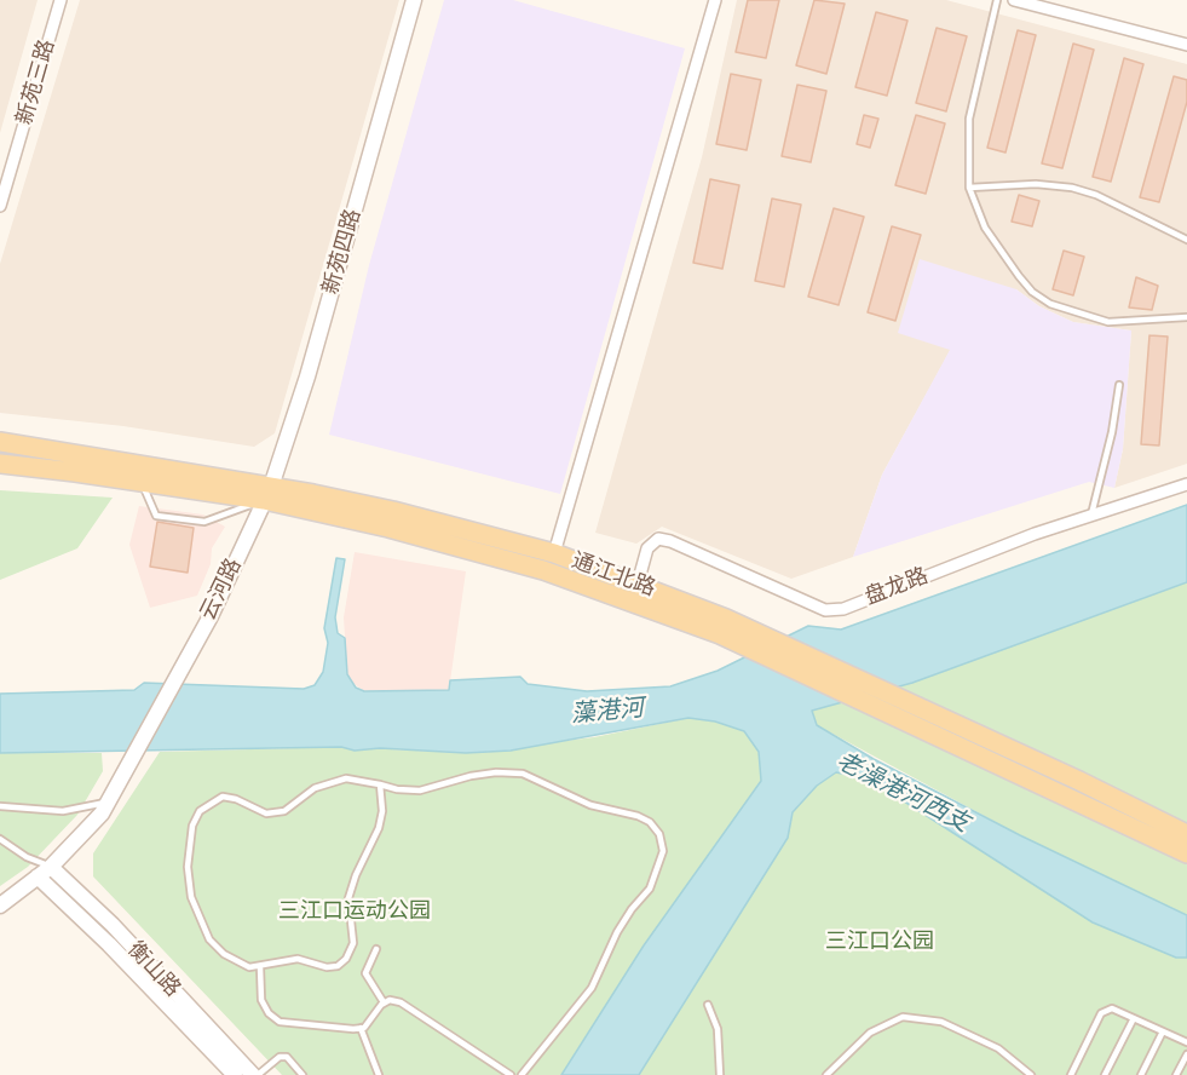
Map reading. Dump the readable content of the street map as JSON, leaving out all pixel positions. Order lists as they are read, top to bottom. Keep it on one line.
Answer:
{"streets":{"main road":["通江北路"],"street":["新苑三路","新苑四路","盘龙路","云河路","衡山路"]},"crossings":[["新苑四路","通江北路"],["新苑四路","云河路"],["通江北路","盘龙路"],["通江北路","云河路"]],"water":["藻港河","老澡港河西支"],"parks":["三江口运动公园","三江口公园"]}
